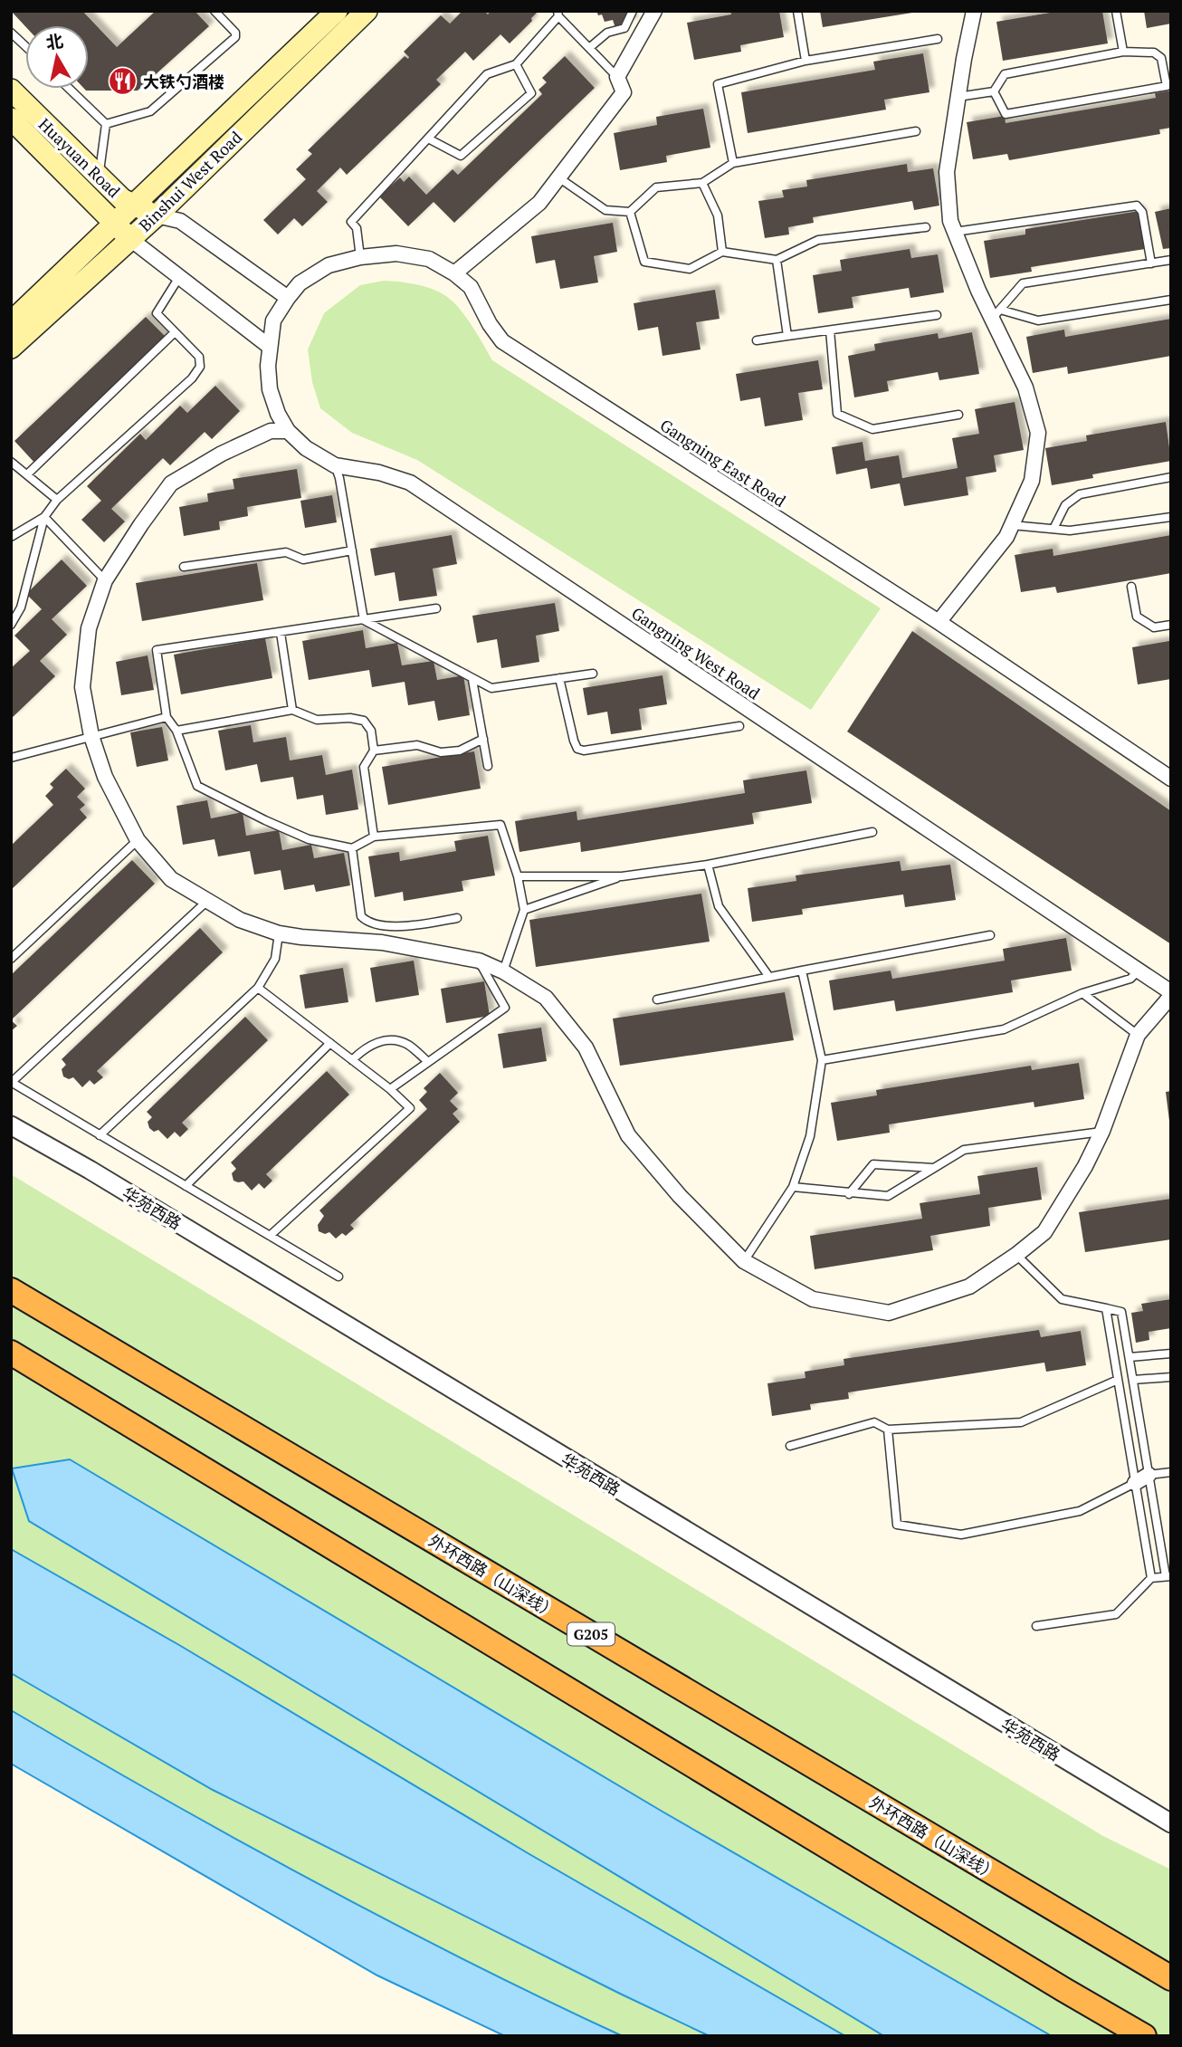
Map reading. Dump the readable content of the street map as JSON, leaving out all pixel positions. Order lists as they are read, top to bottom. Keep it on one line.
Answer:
{"streets":{"highway":["外环西路（山深线）","G205"],"main road":["Huayuan Road","Binshui West Road"],"street":["Gangning East Road","Gangning West Road","华苑西路"]},"crossings":[["Huayuan Road","Binshui West Road"],["Gangning East Road","Gangning West Road"]],"places":{"restaurant":["大铁勺酒楼"]},"north":"top"}
